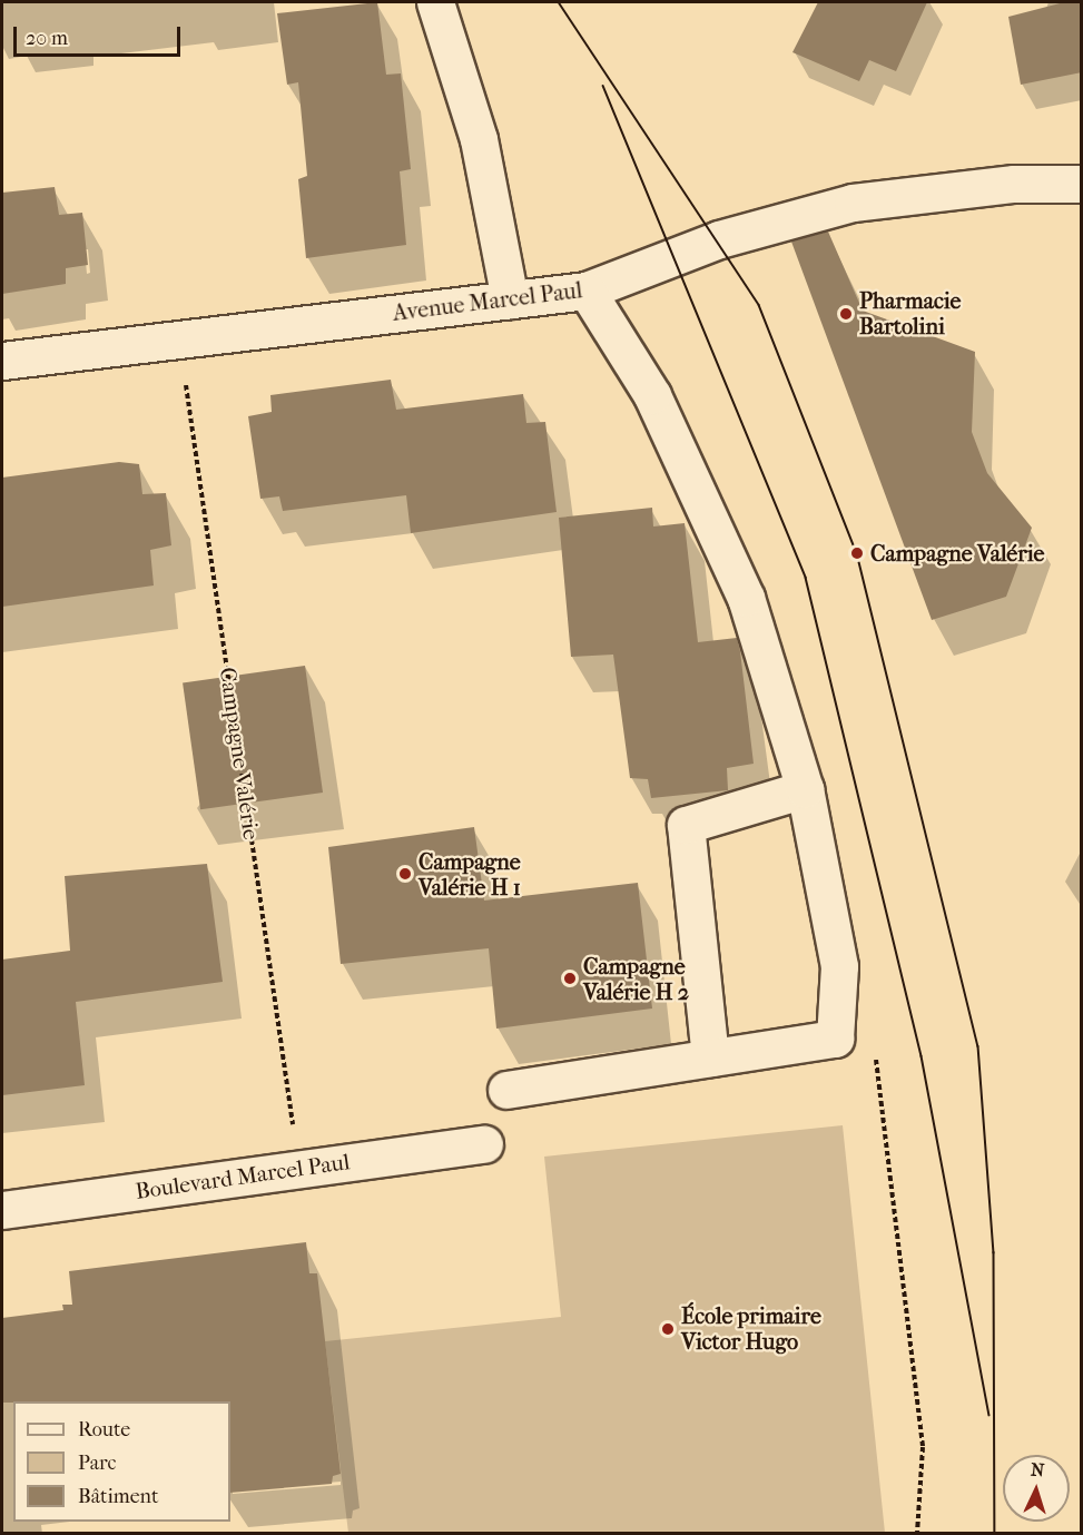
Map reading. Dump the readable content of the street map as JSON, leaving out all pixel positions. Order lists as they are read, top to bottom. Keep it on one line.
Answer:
{"streets":{"street":["Avenue Marcel Paul","Boulevard Marcel Paul"],"path":["Campagne Valérie"]},"crossings":[["Avenue Marcel Paul","Campagne Valérie"],["Campagne Valérie","Boulevard Marcel Paul"]],"places":["Pharmacie Bartolini","Campagne Valérie","Campagne Valérie H 1","Campagne Valérie H 2","École primaire Victor Hugo"],"legend":["Route","Parc","Bâtiment"],"scale_bar":"20 m","north":"top"}
